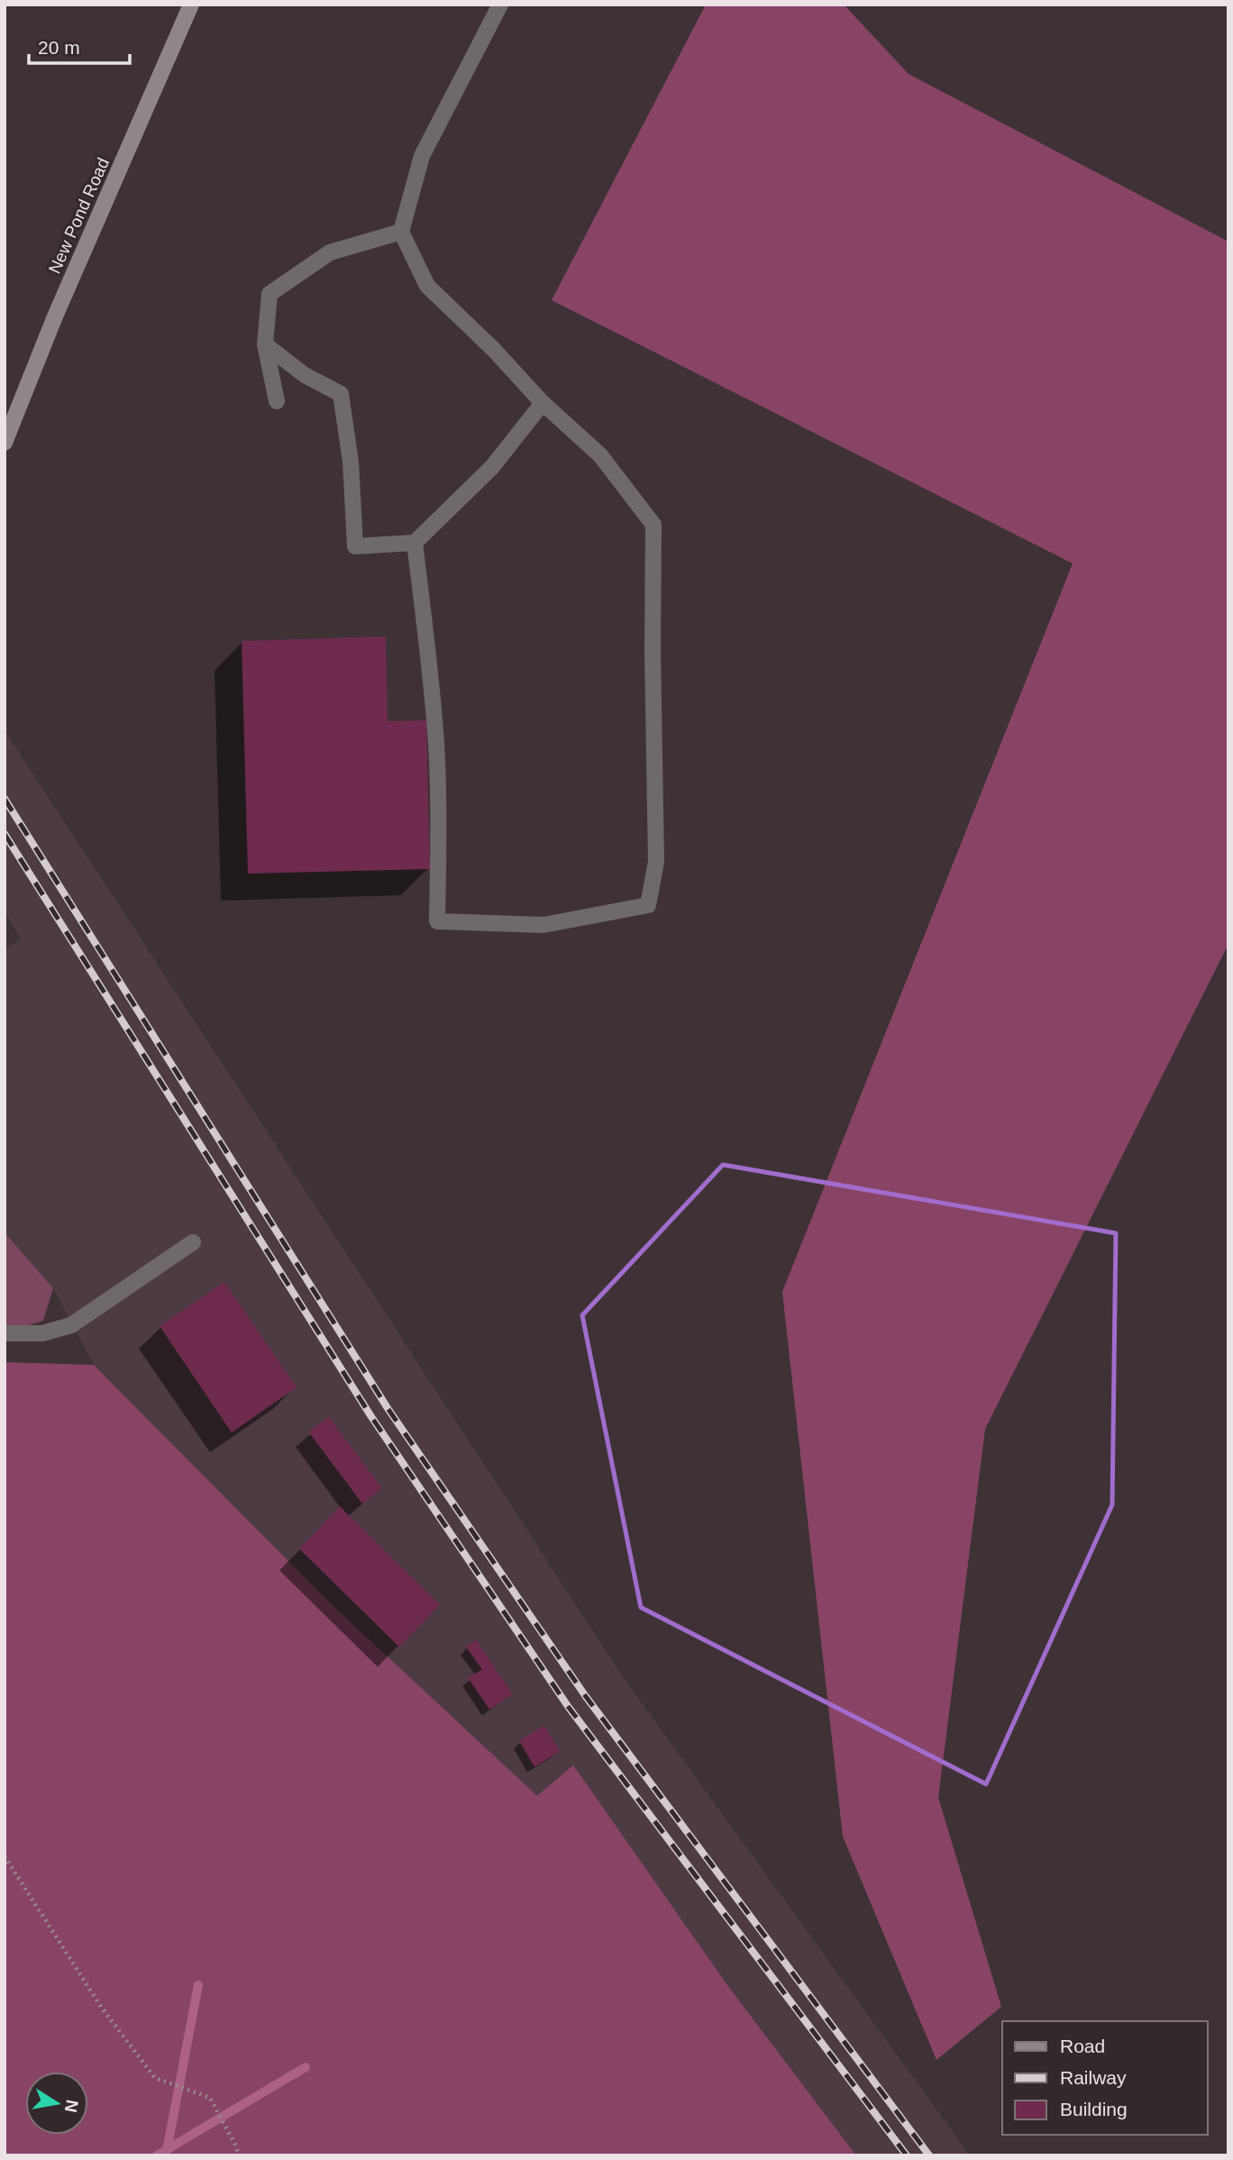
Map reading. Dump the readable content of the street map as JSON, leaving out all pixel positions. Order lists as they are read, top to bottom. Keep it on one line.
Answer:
{"streets":{"main road":["New Pond Road"]},"legend":["Road","Railway","Building"],"scale_bar":"20 m","north":"right"}
